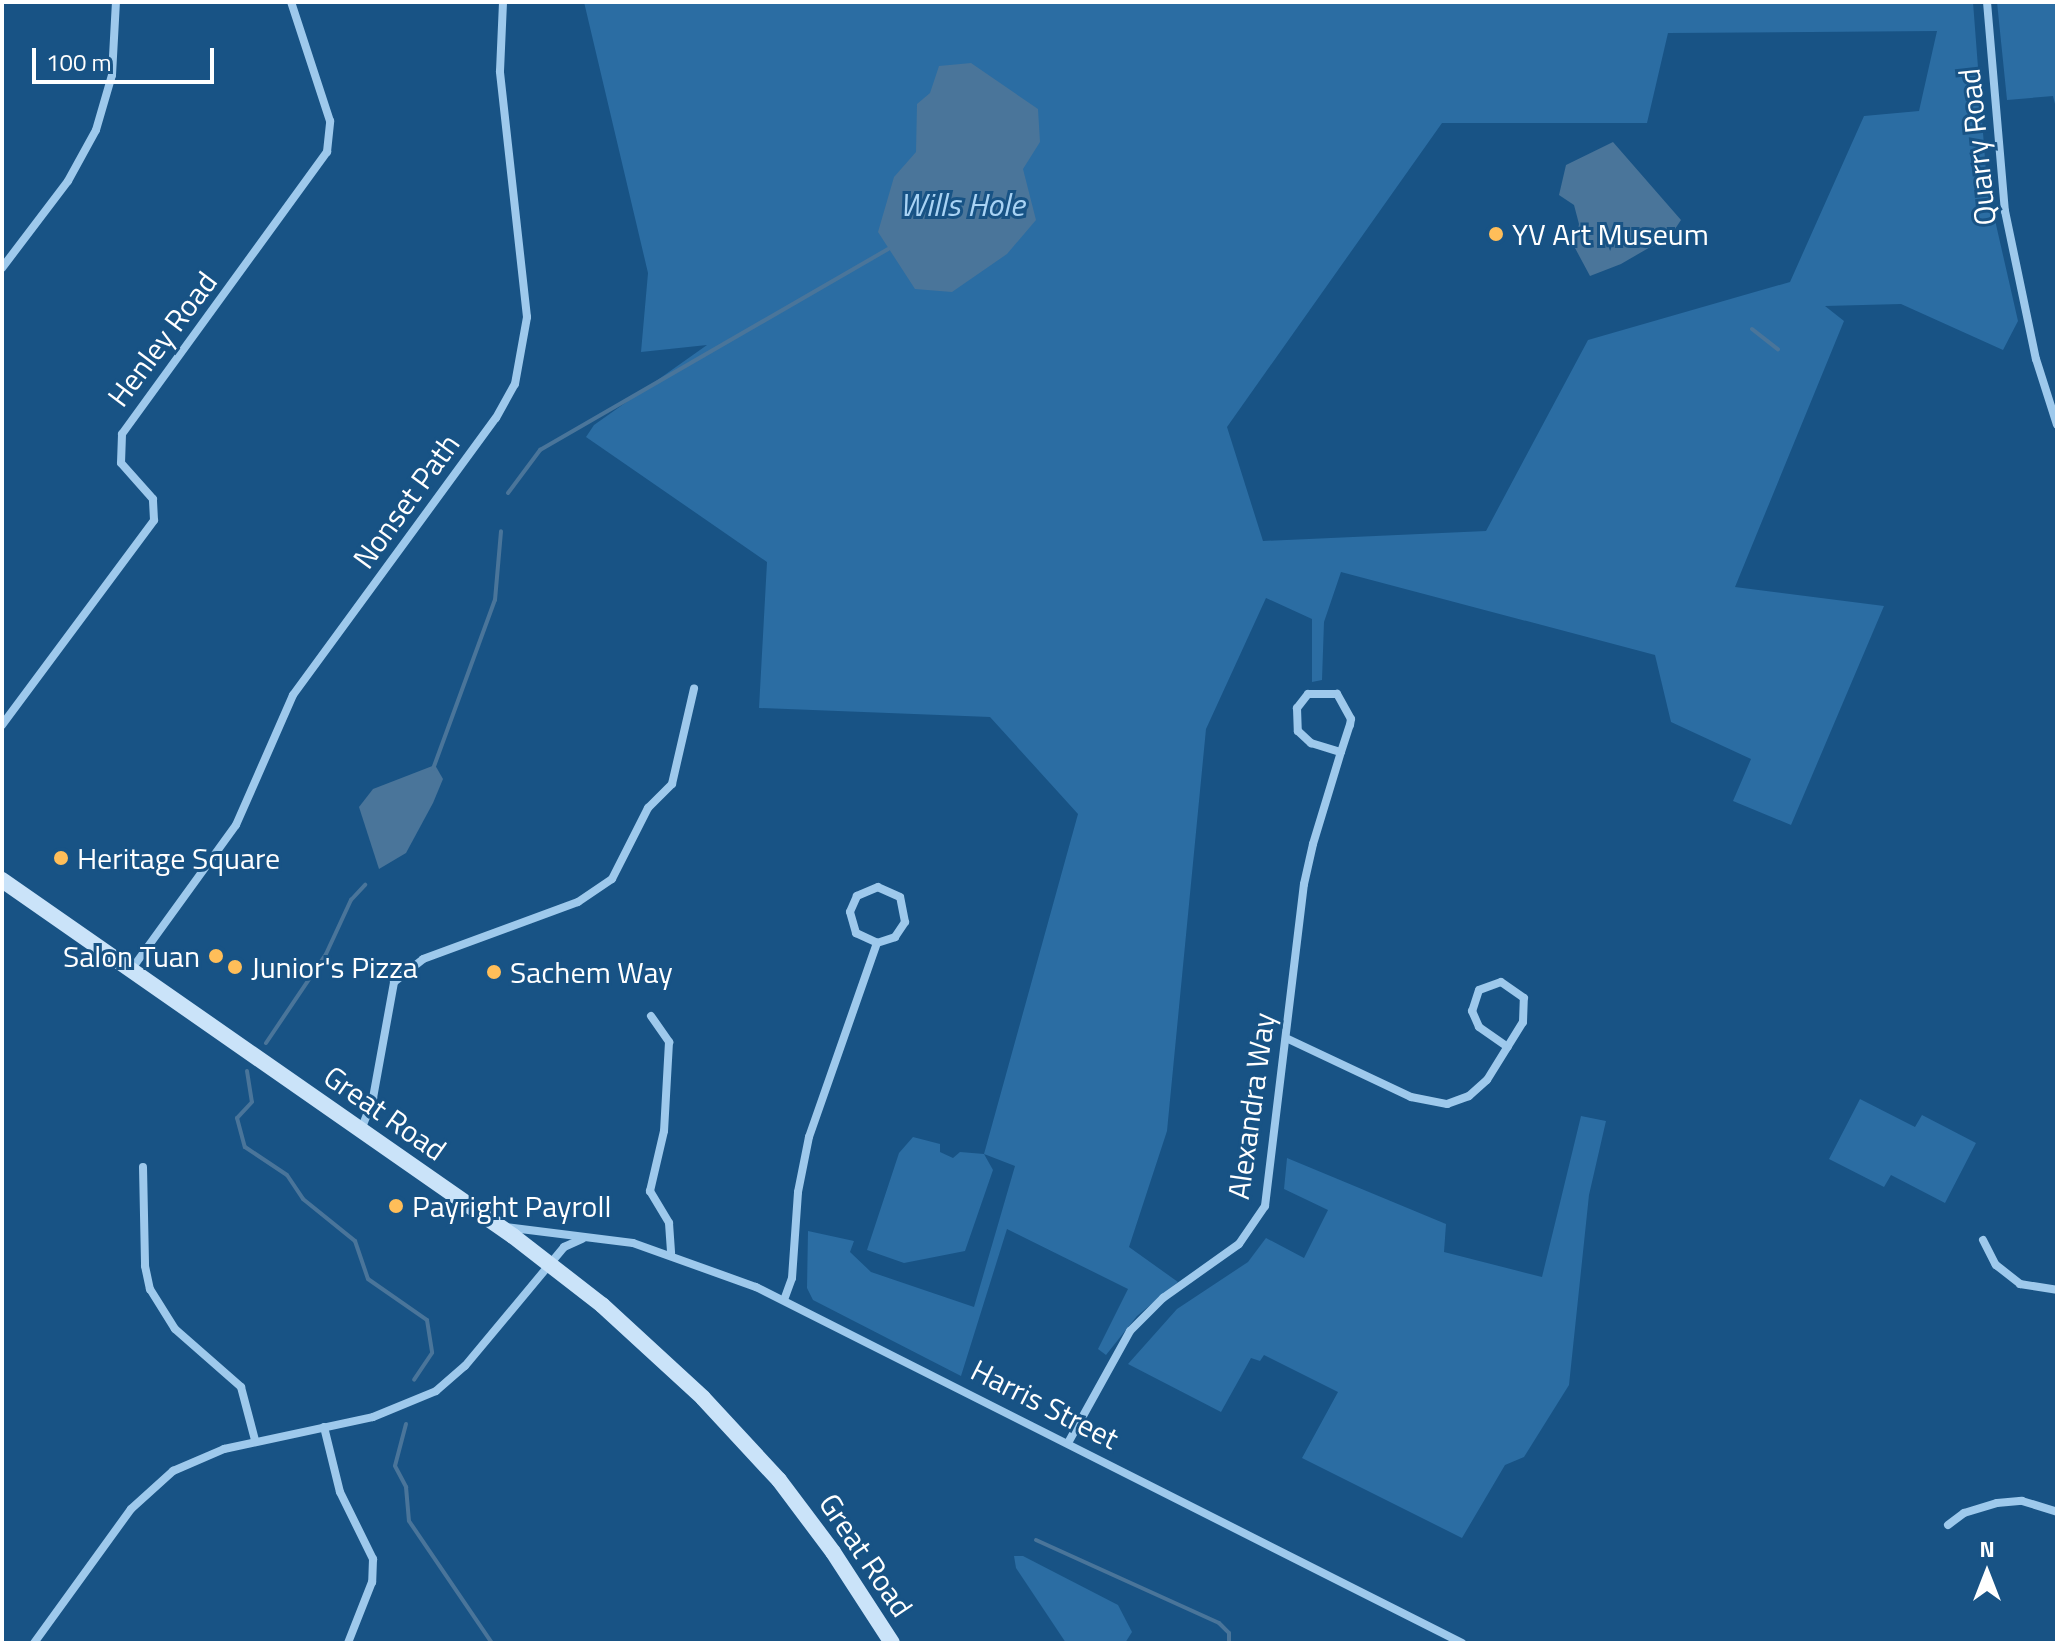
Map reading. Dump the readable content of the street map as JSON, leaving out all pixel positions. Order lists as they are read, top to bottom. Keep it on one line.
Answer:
{"streets":{"main road":["Great Road"],"street":["Quarry Road","Henley Road","Nonset Path","Alexandra Way","Harris Street"]},"crossings":[["Nonset Path","Great Road"],["Alexandra Way","Harris Street"],["Great Road","Harris Street"]],"water":["Wills Hole"],"places":["YV Art Museum","Heritage Square","Salon Tuan","Junior's Pizza","Sachem Way","Payright Payroll"],"scale_bar":"100 m","north":"top"}
